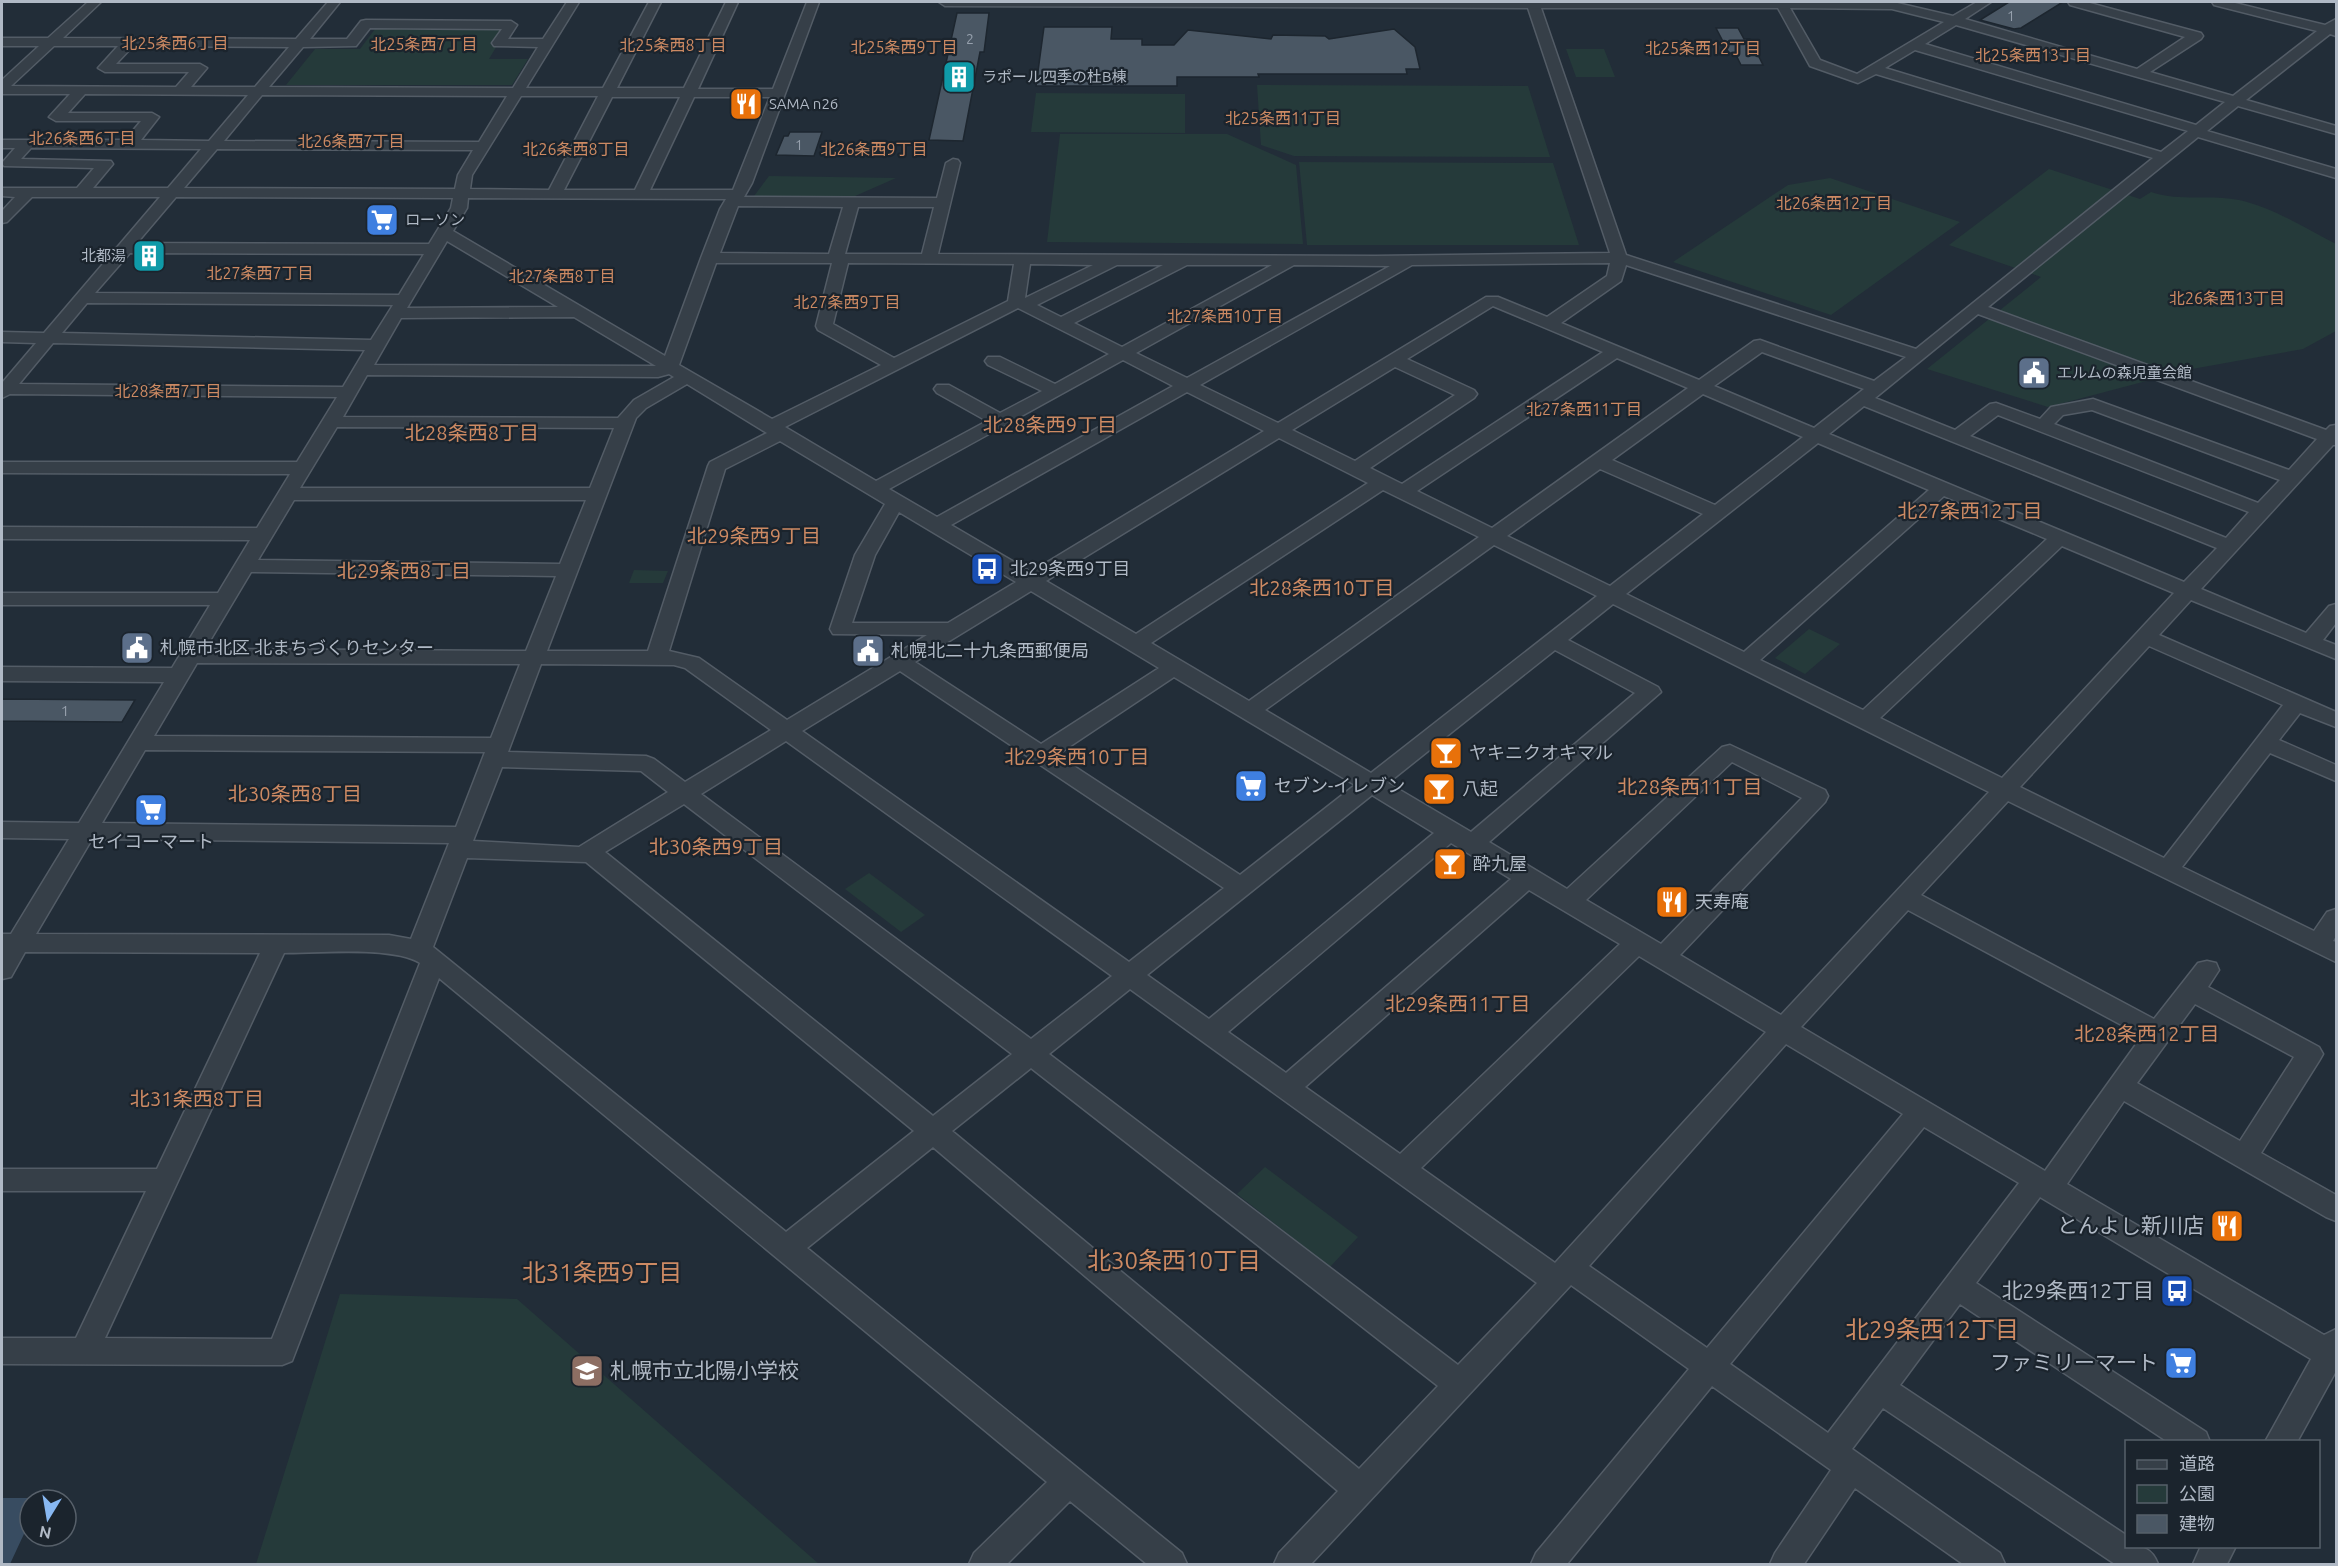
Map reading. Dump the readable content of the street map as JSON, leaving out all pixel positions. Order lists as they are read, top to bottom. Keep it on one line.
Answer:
{"districts":["北25条西6丁目","北25条西7丁目","北25条西8丁目","北25条西9丁目","北25条西12丁目","北25条西13丁目","北25条西11丁目","北26条西6丁目","北26条西7丁目","北26条西8丁目","北26条西9丁目","北26条西12丁目","北27条西7丁目","北27条西8丁目","北26条西13丁目","北27条西9丁目","北27条西10丁目","北28条西7丁目","北27条西11丁目","北28条西9丁目","北28条西8丁目","北27条西12丁目","北29条西9丁目","北29条西8丁目","北28条西10丁目","北29条西10丁目","北28条西11丁目","北30条西8丁目","北30条西9丁目","北29条西11丁目","北28条西12丁目","北31条西8丁目","北30条西10丁目","北31条西9丁目","北29条西12丁目"],"places":{"building":["ラポール四季の杜B棟","北都湯"],"restaurant":["SAMA n26","天寿庵","とんよし新川店"],"supermarket":["ローソン","セブン-イレブン","セイコーマート","ファミリーマート"],"public building":["エルムの森児童会館","札幌市北区 北まちづくりセンター","札幌北二十九条西郵便局"],"bus stop":["北29条西9丁目","北29条西12丁目"],"bar":["ヤキニクオキマル","八起","酔九屋"],"school or university":["札幌市立北陽小学校"]},"house_numbers":["1","2","1","1"],"legend":["道路","公園","建物"],"north":"bottom"}
